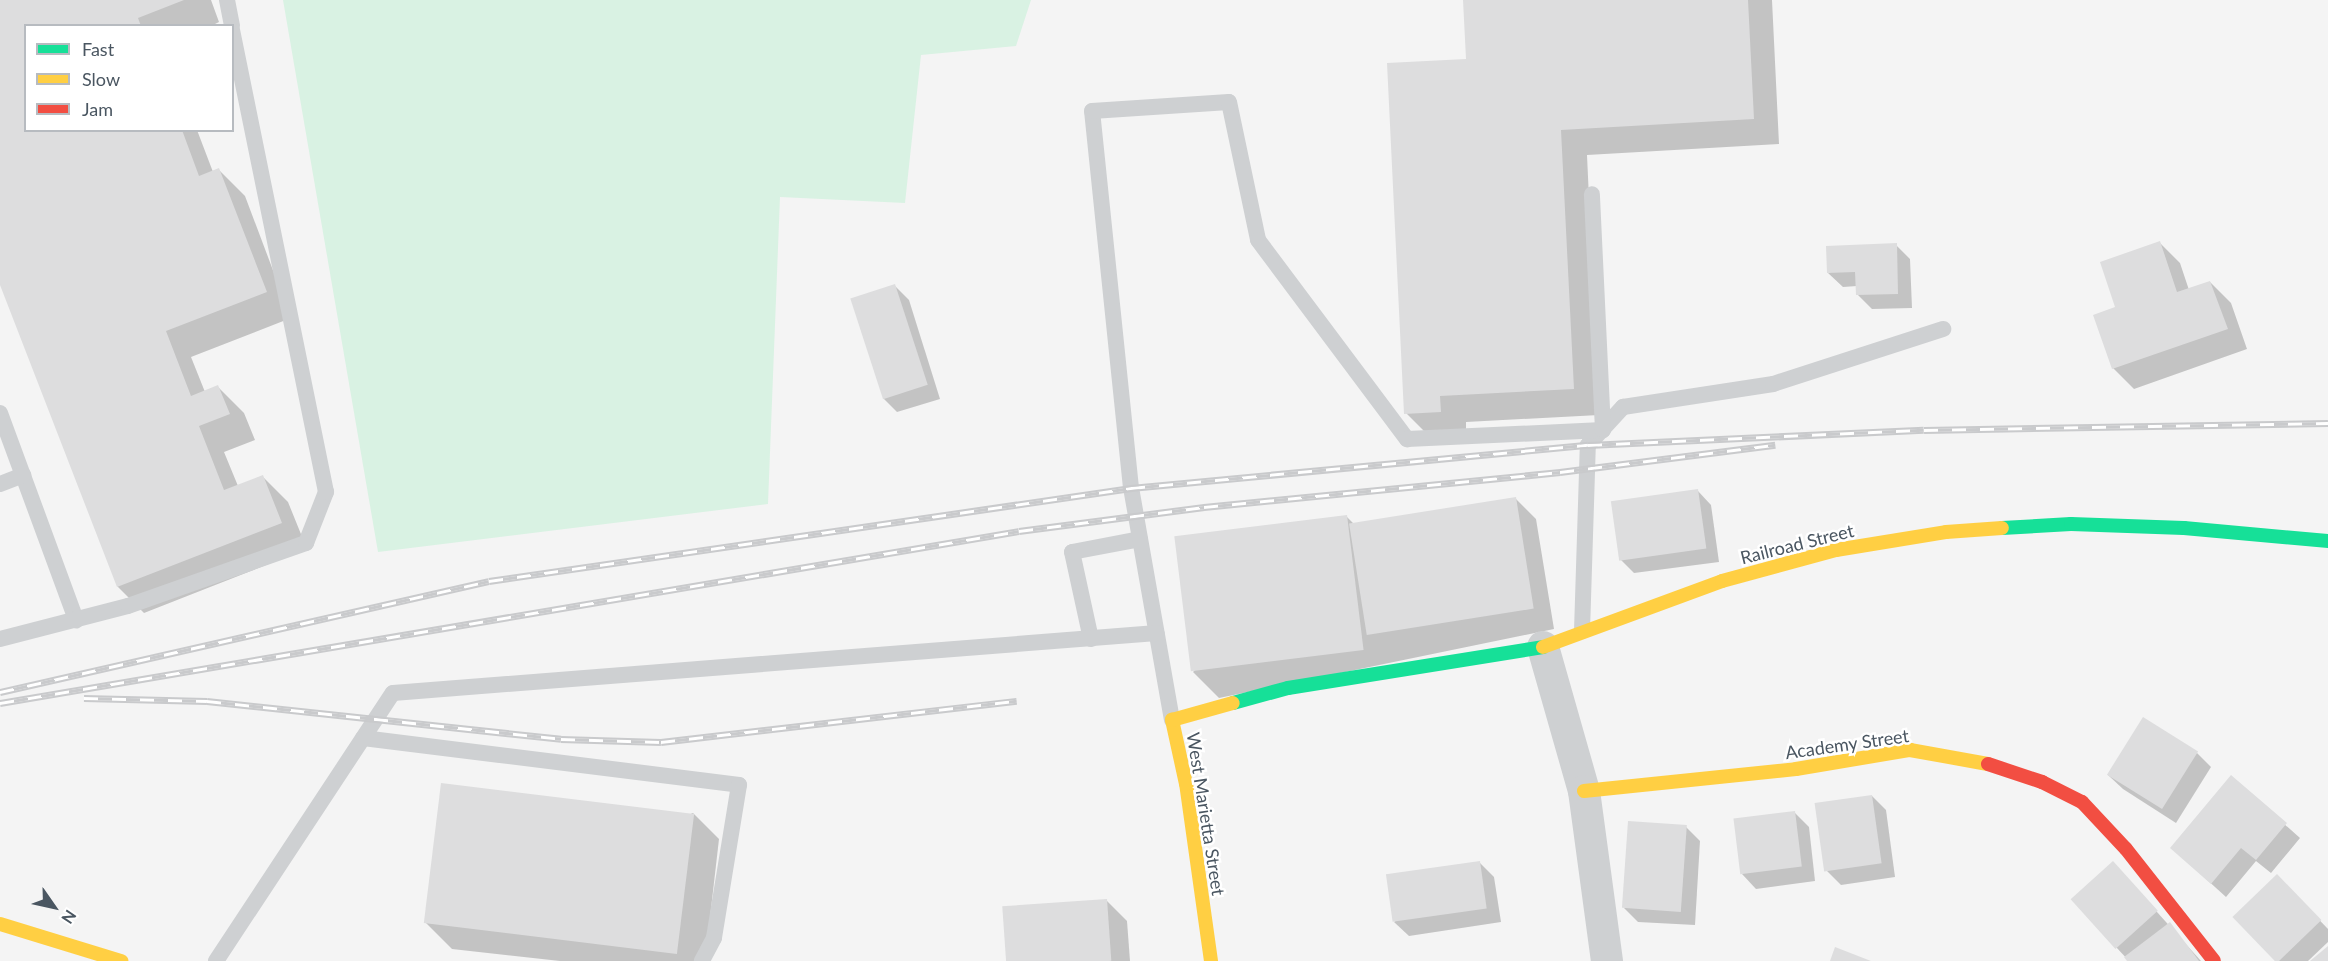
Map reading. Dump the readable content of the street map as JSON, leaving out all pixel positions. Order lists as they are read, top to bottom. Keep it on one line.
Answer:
{"streets":{"street":["Railroad Street","Academy Street","West Marietta Street"]},"crossings":[["Railroad Street","West Marietta Street"]],"legend":["Fast","Slow","Jam"],"north":"bottom right"}
